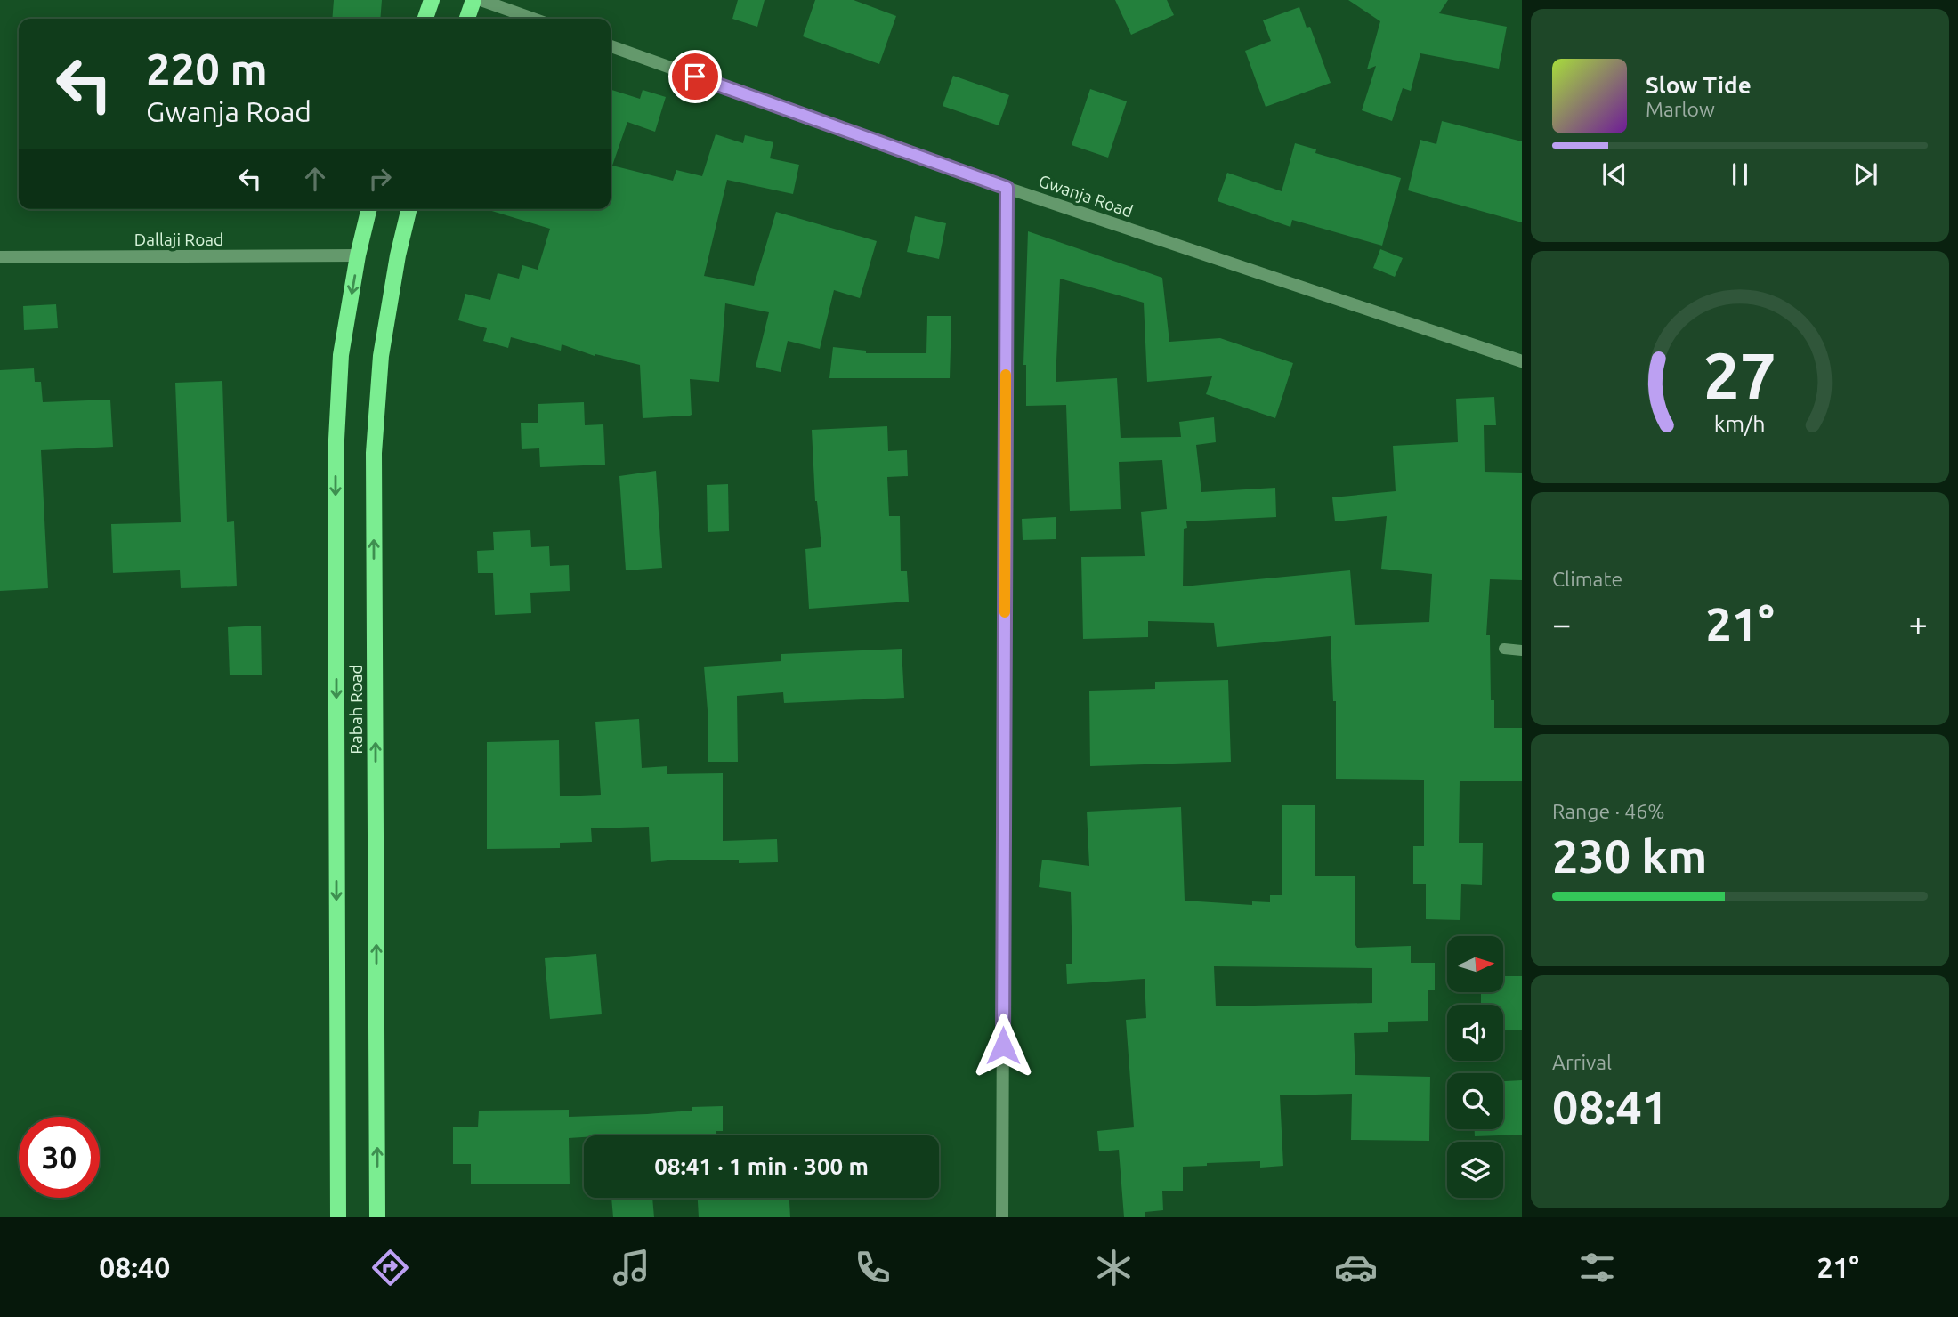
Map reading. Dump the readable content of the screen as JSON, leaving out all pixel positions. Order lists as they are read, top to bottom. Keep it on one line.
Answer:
{"streets":{"main road":["Rabah Road"],"street":["Gwanja Road","Dallaji Road"]},"crossings":[["Dallaji Road","Rabah Road"]],"north":"right","page":{"turn":["220 m","Gwanja Road"],"song":["Slow Tide","Marlow"],"tile":["Climate",["Range · 46%","230 km"],["Arrival","08:41"]],"heat":["−","21°","+"],"limit":"30","trip":"08:41 · 1 min · 300 m","tabs":["08:40","21°"],"gauge":["27","km/h"]}}
